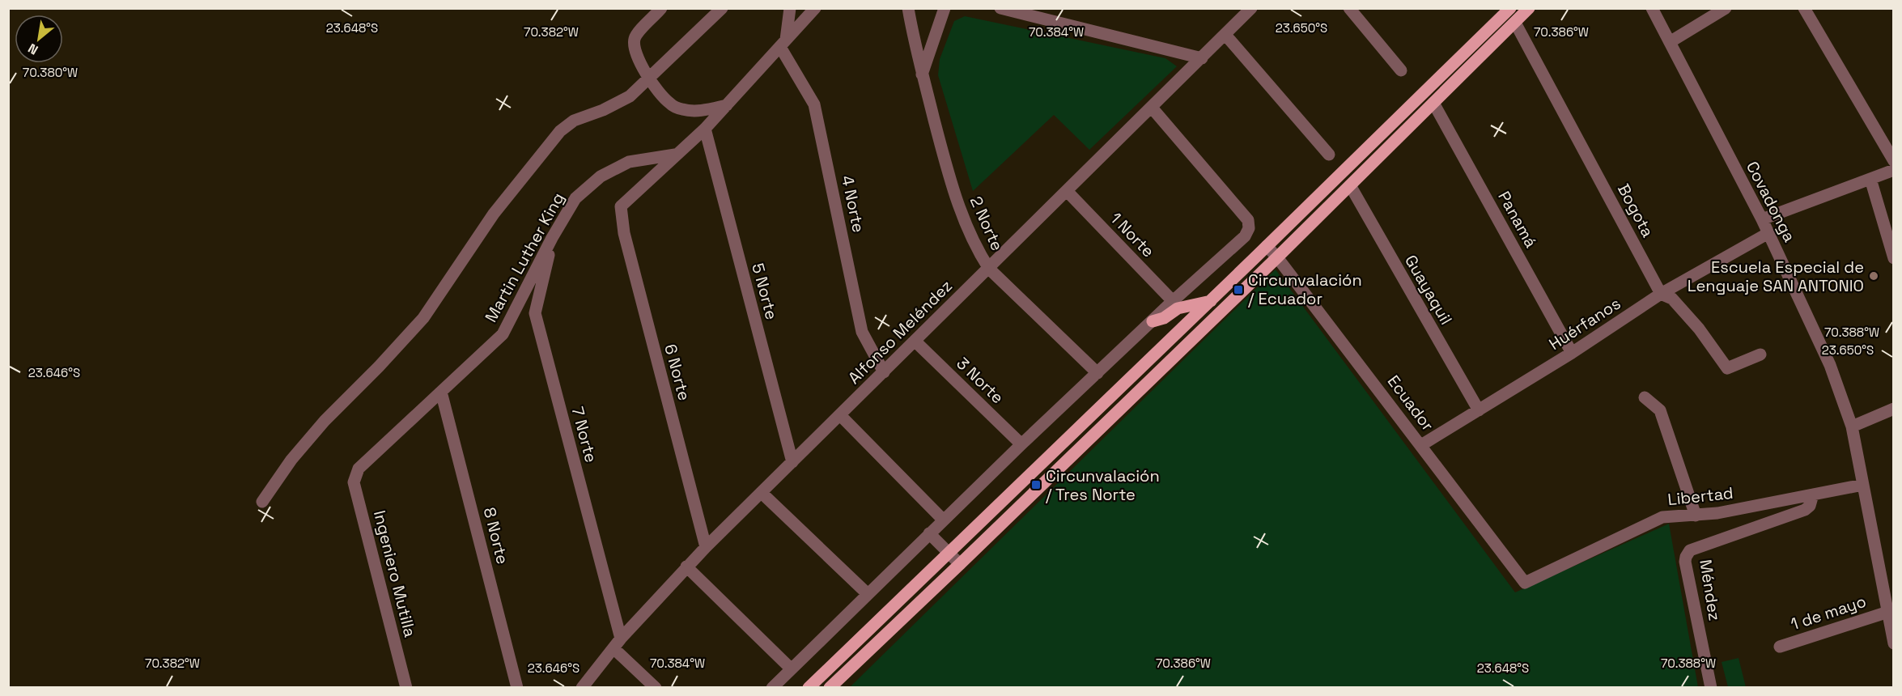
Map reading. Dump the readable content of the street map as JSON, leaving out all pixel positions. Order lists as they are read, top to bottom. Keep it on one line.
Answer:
{"streets":{"street":["Covadonga","4 Norte","Bogota","Panamá","2 Norte","1 Norte","Martin Luther King","Guayaquil","5 Norte","Huérfanos","Alfonso Meléndez","6 Norte","3 Norte","Ecuador","7 Norte","Libertad","8 Norte","Ingeniero Mutilla","Méndez","1 de mayo"]},"crossings":[["Covadonga","Huérfanos"],["Covadonga","Libertad"],["Covadonga","1 de mayo"],["4 Norte","Alfonso Meléndez"],["Bogota","Huérfanos"],["Panamá","Huérfanos"],["2 Norte","Alfonso Meléndez"],["1 Norte","Alfonso Meléndez"],["Martin Luther King","6 Norte"],["Martin Luther King","7 Norte"],["Martin Luther King","8 Norte"],["Martin Luther King","Ingeniero Mutilla"],["Guayaquil","Huérfanos"],["5 Norte","Alfonso Meléndez"],["Huérfanos","Ecuador"],["Alfonso Meléndez","6 Norte"],["Alfonso Meléndez","3 Norte"],["Alfonso Meléndez","7 Norte"],["Ecuador","Libertad"],["Libertad","Méndez"]],"places":{"other":["Escuela Especial de Lenguaje SAN ANTONIO"],"transit":["Circunvalación / Ecuador","Circunvalación / Tres Norte"]},"north":"bottom left","coordinates":["23.648°S","23.650°S","70.382°W","70.384°W","70.386°W","70.380°W","70.388°W","23.646°S"]}
